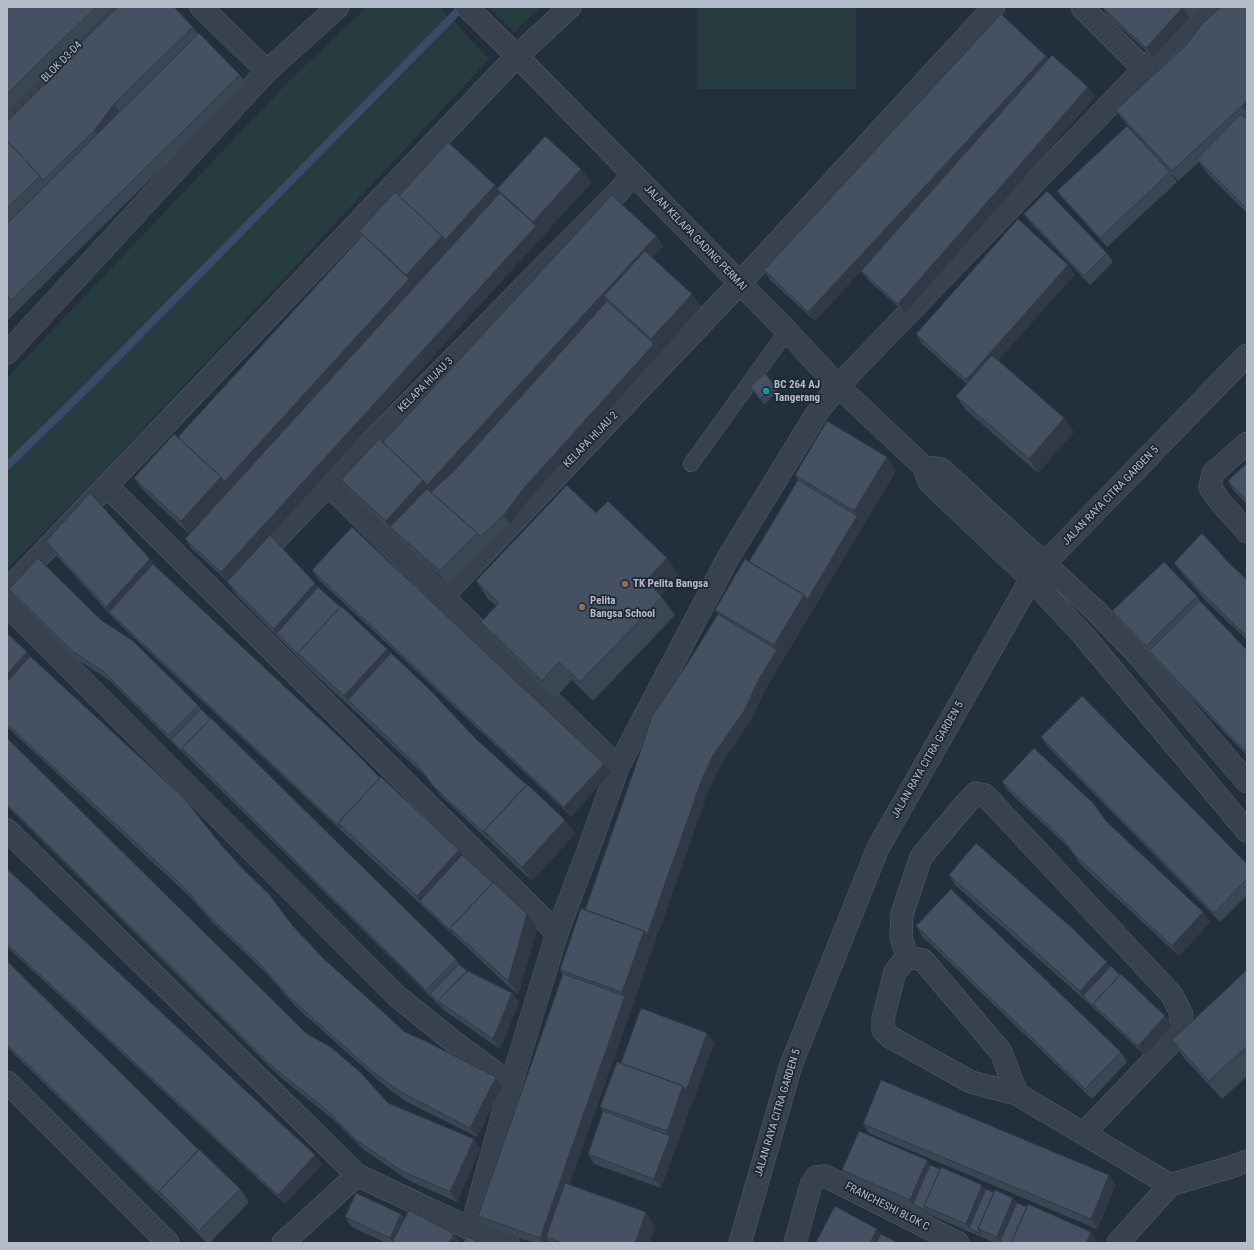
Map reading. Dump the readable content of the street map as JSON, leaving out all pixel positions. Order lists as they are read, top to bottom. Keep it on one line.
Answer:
{"streets":{"street":["BLOK D3-D4","JALAN KELAPA GADING PERMAI","KELAPA HIJAU 3","KELAPA HIJAU 2","JALAN RAYA CITRA GARDEN 5","FRANCHESHI BLOK C"]},"crossings":[["JALAN KELAPA GADING PERMAI","KELAPA HIJAU 3"],["JALAN KELAPA GADING PERMAI","KELAPA HIJAU 2"],["JALAN KELAPA GADING PERMAI","JALAN RAYA CITRA GARDEN 5"]],"places":["BC 264 AJ Tangerang","TK Pelita Bangsa","Pelita Bangsa School"]}
